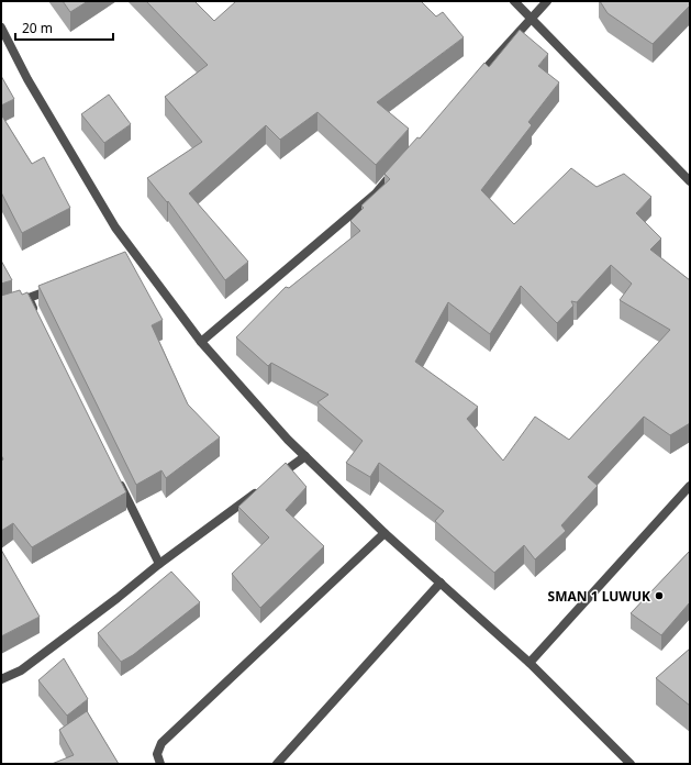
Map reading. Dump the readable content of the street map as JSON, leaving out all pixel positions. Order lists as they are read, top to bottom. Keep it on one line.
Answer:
{"places":["SMAN 1 LUWUK"],"scale_bar":"20 m"}
